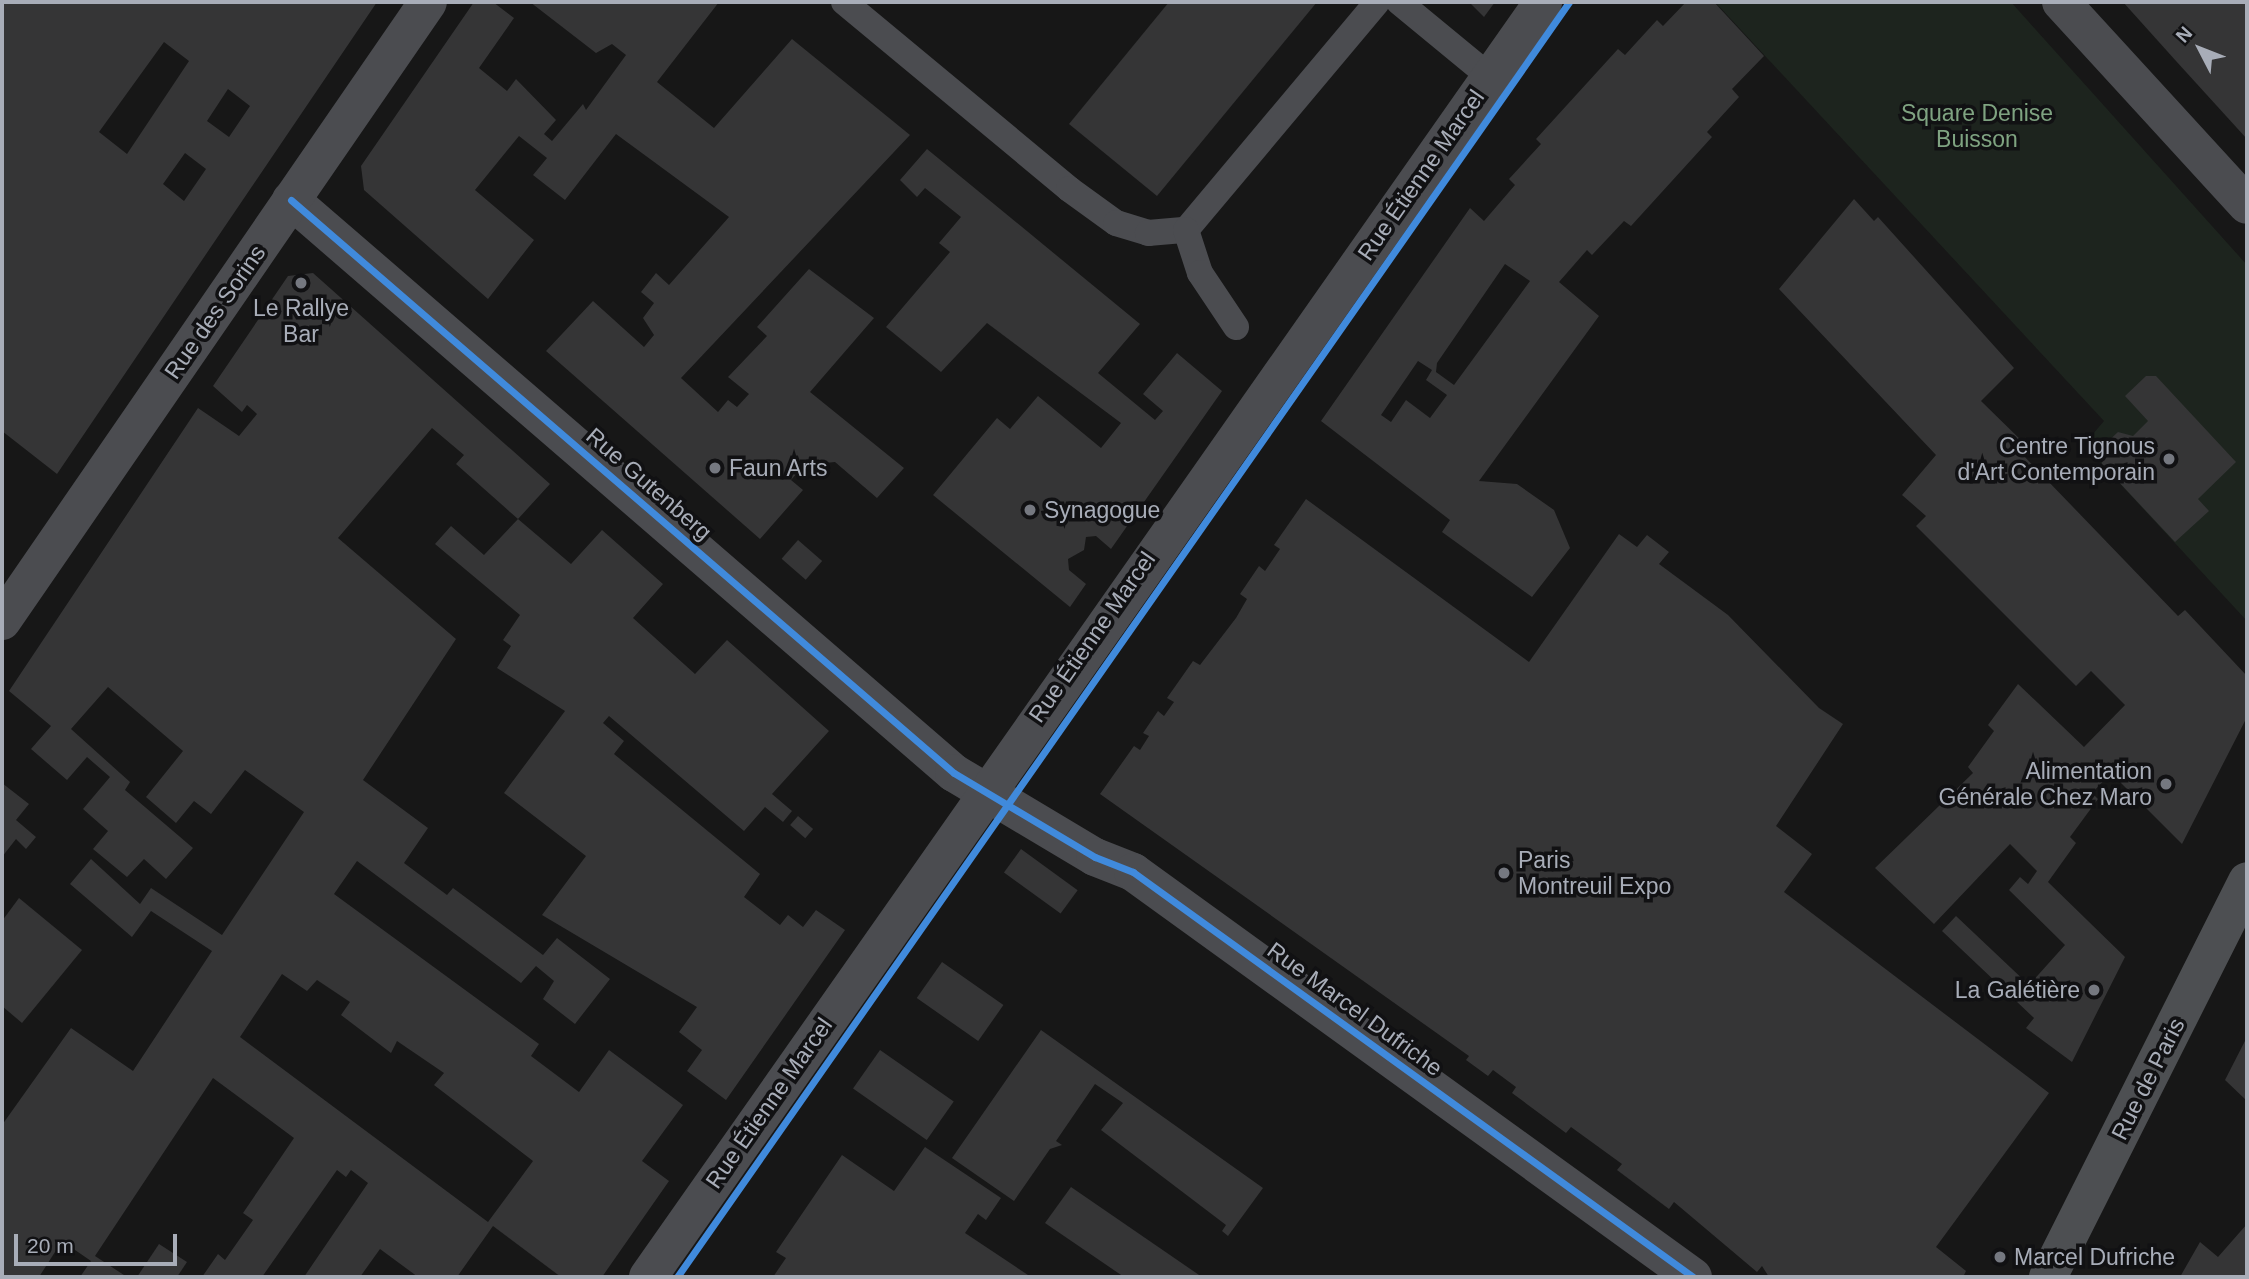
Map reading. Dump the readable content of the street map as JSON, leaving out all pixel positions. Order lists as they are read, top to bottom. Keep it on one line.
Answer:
{"streets":{"main road":["Rue de Paris"],"street":["Rue Étienne Marcel","Rue des Sorins","Rue Gutenberg","Rue Marcel Dufriche"]},"crossings":[["Rue Étienne Marcel","Rue Gutenberg"],["Rue Étienne Marcel","Rue Marcel Dufriche"],["Rue des Sorins","Rue Gutenberg"],["Rue Gutenberg","Rue Marcel Dufriche"]],"parks":["Square Denise Buisson"],"places":["Le Rallye Bar","Centre Tignous d'Art Contemporain","Faun Arts","Synagogue","Alimentation Générale Chez Maro","Paris Montreuil Expo","La Galétière","Marcel Dufriche"],"scale_bar":"20 m","north":"top left"}
